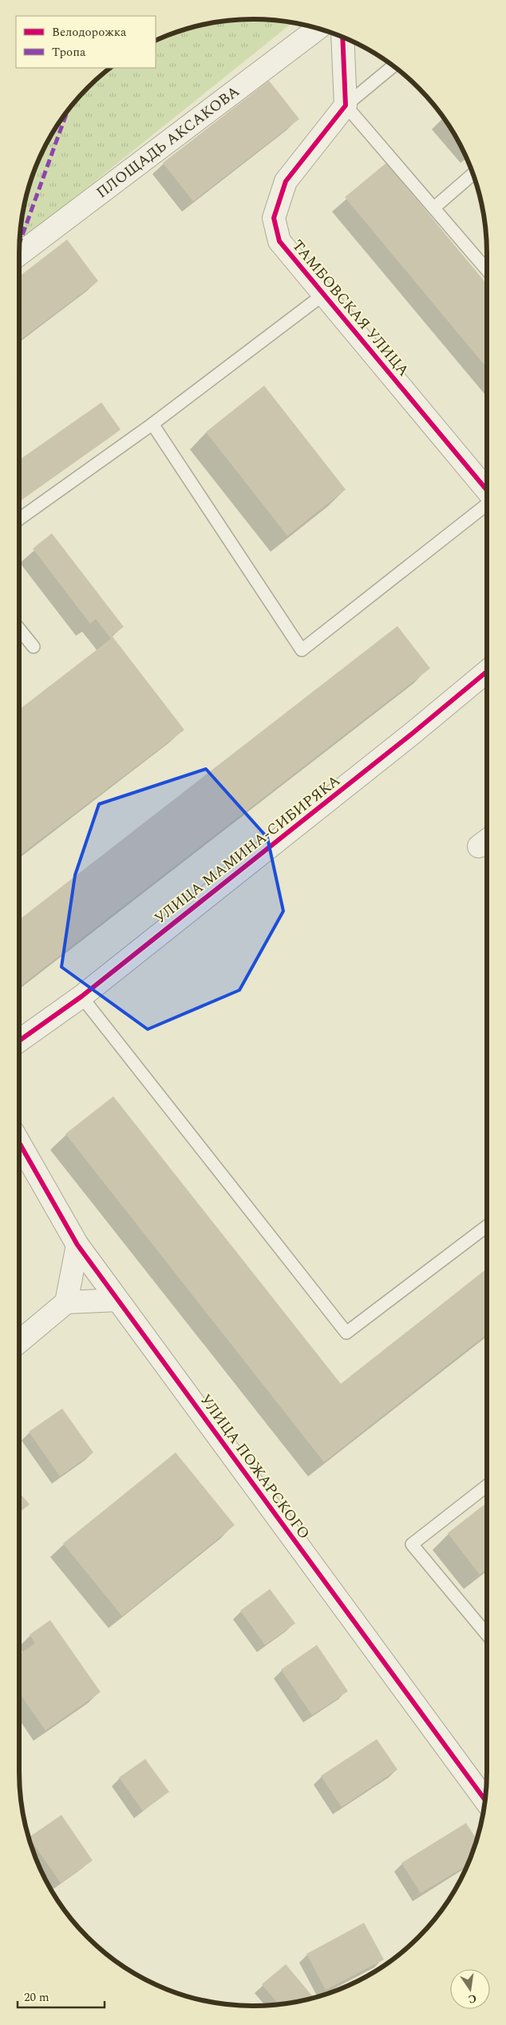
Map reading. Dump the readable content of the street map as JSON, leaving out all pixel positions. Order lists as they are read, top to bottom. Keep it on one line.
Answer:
{"streets":{"street":["ПЛОЩАДЬ АКСАКОВА","ТАМБОВСКАЯ УЛИЦА","УЛИЦА МАМИНА-СИБИРЯКА","УЛИЦА ПОЖАРСКОГО"]},"legend":["Велодорожка","Тропа"],"scale_bar":"20 m","north":"bottom"}
